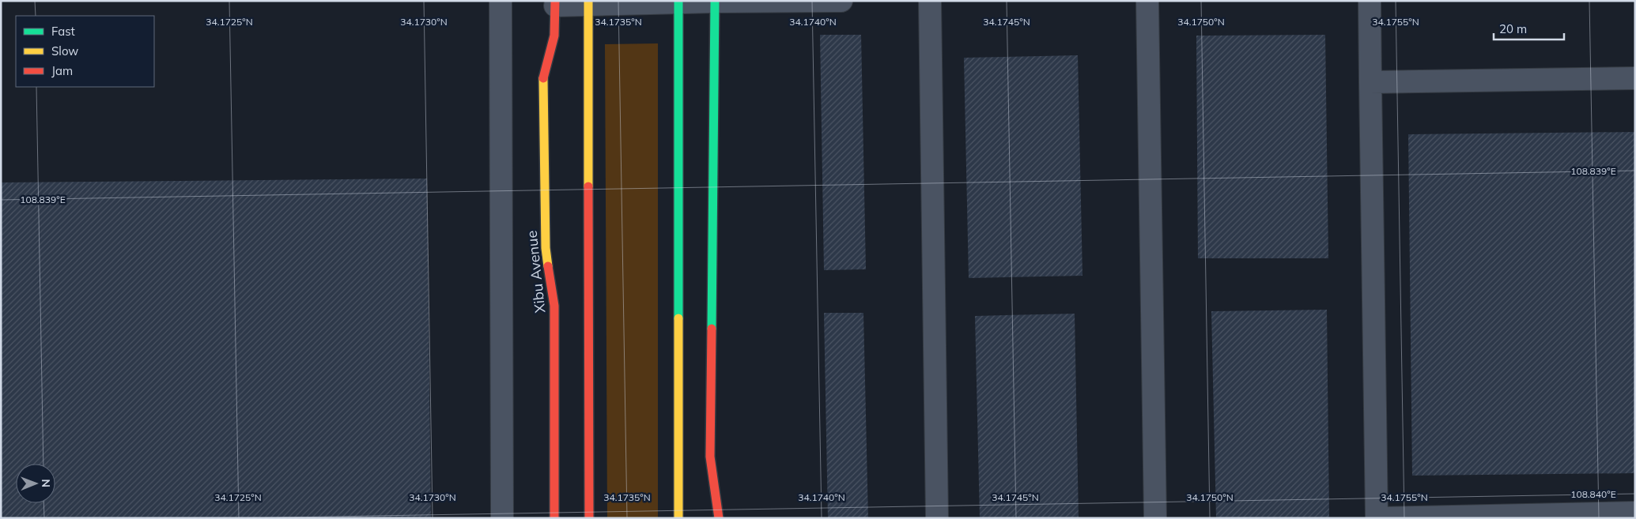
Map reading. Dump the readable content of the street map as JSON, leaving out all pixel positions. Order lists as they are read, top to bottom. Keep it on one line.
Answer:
{"streets":{"street":["Xibu Avenue"]},"legend":["Fast","Slow","Jam"],"scale_bar":"20 m","north":"right","coordinates":["34.1725°N","34.1730°N","34.1735°N","34.1740°N","34.1745°N","34.1750°N","34.1755°N","108.839°E","108.840°E"]}
